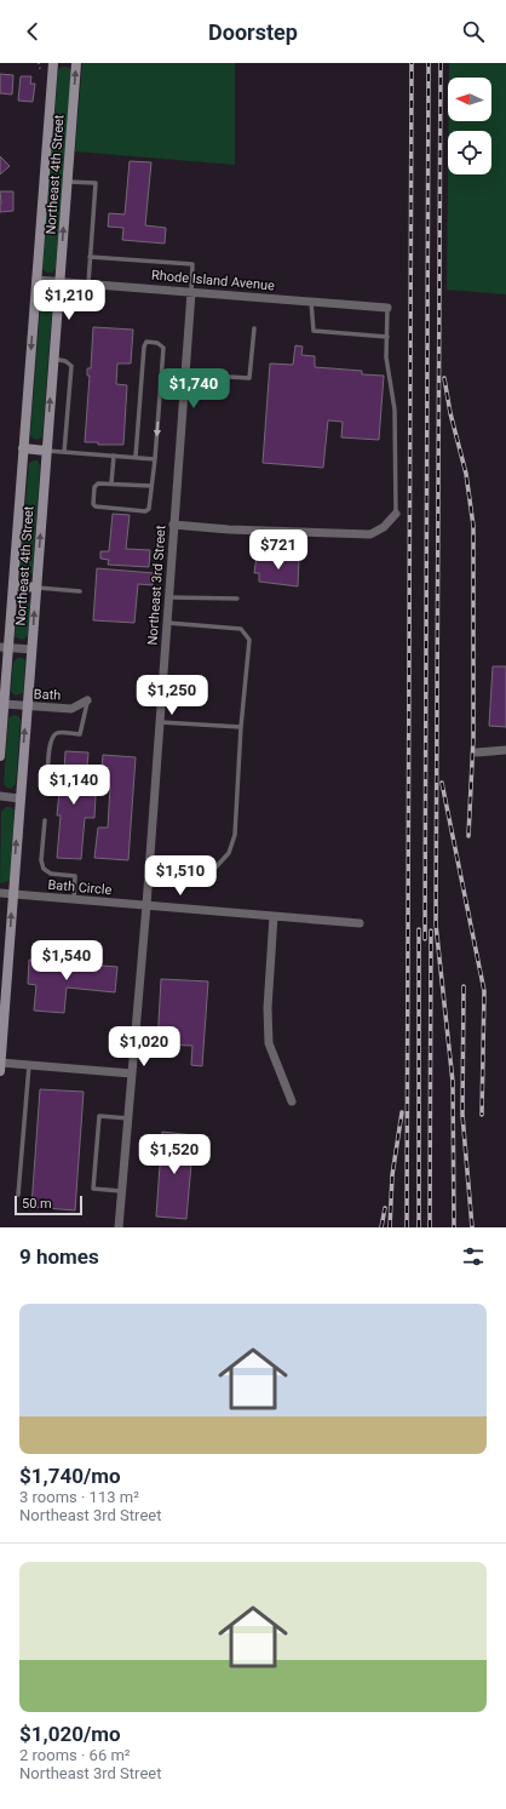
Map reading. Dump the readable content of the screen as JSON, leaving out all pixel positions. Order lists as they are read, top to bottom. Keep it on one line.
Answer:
{"streets":{"main road":["Northeast 4th Street"],"street":["Rhode Island Avenue","Northeast 3rd Street","Bath","Bath Circle"]},"crossings":[["Northeast 4th Street","Rhode Island Avenue"],["Northeast 4th Street","Bath"],["Northeast 4th Street","Bath Circle"],["Rhode Island Avenue","Northeast 3rd Street"],["Northeast 3rd Street","Bath Circle"]],"scale_bar":"50 m","north":"left","page":{"header":"Doorstep","price":["$1,210","$1,740","$721","$1,250","$1,140","$1,510","$1,540","$1,020","$1,520"],"scale":"50 m","heading":"9 homes","list":[{"name":"$1,740/mo","note":"3 rooms · 113 m² · Northeast 3rd Street"},{"name":"$1,020/mo","note":"2 rooms · 66 m² · Northeast 3rd Street"}]}}
